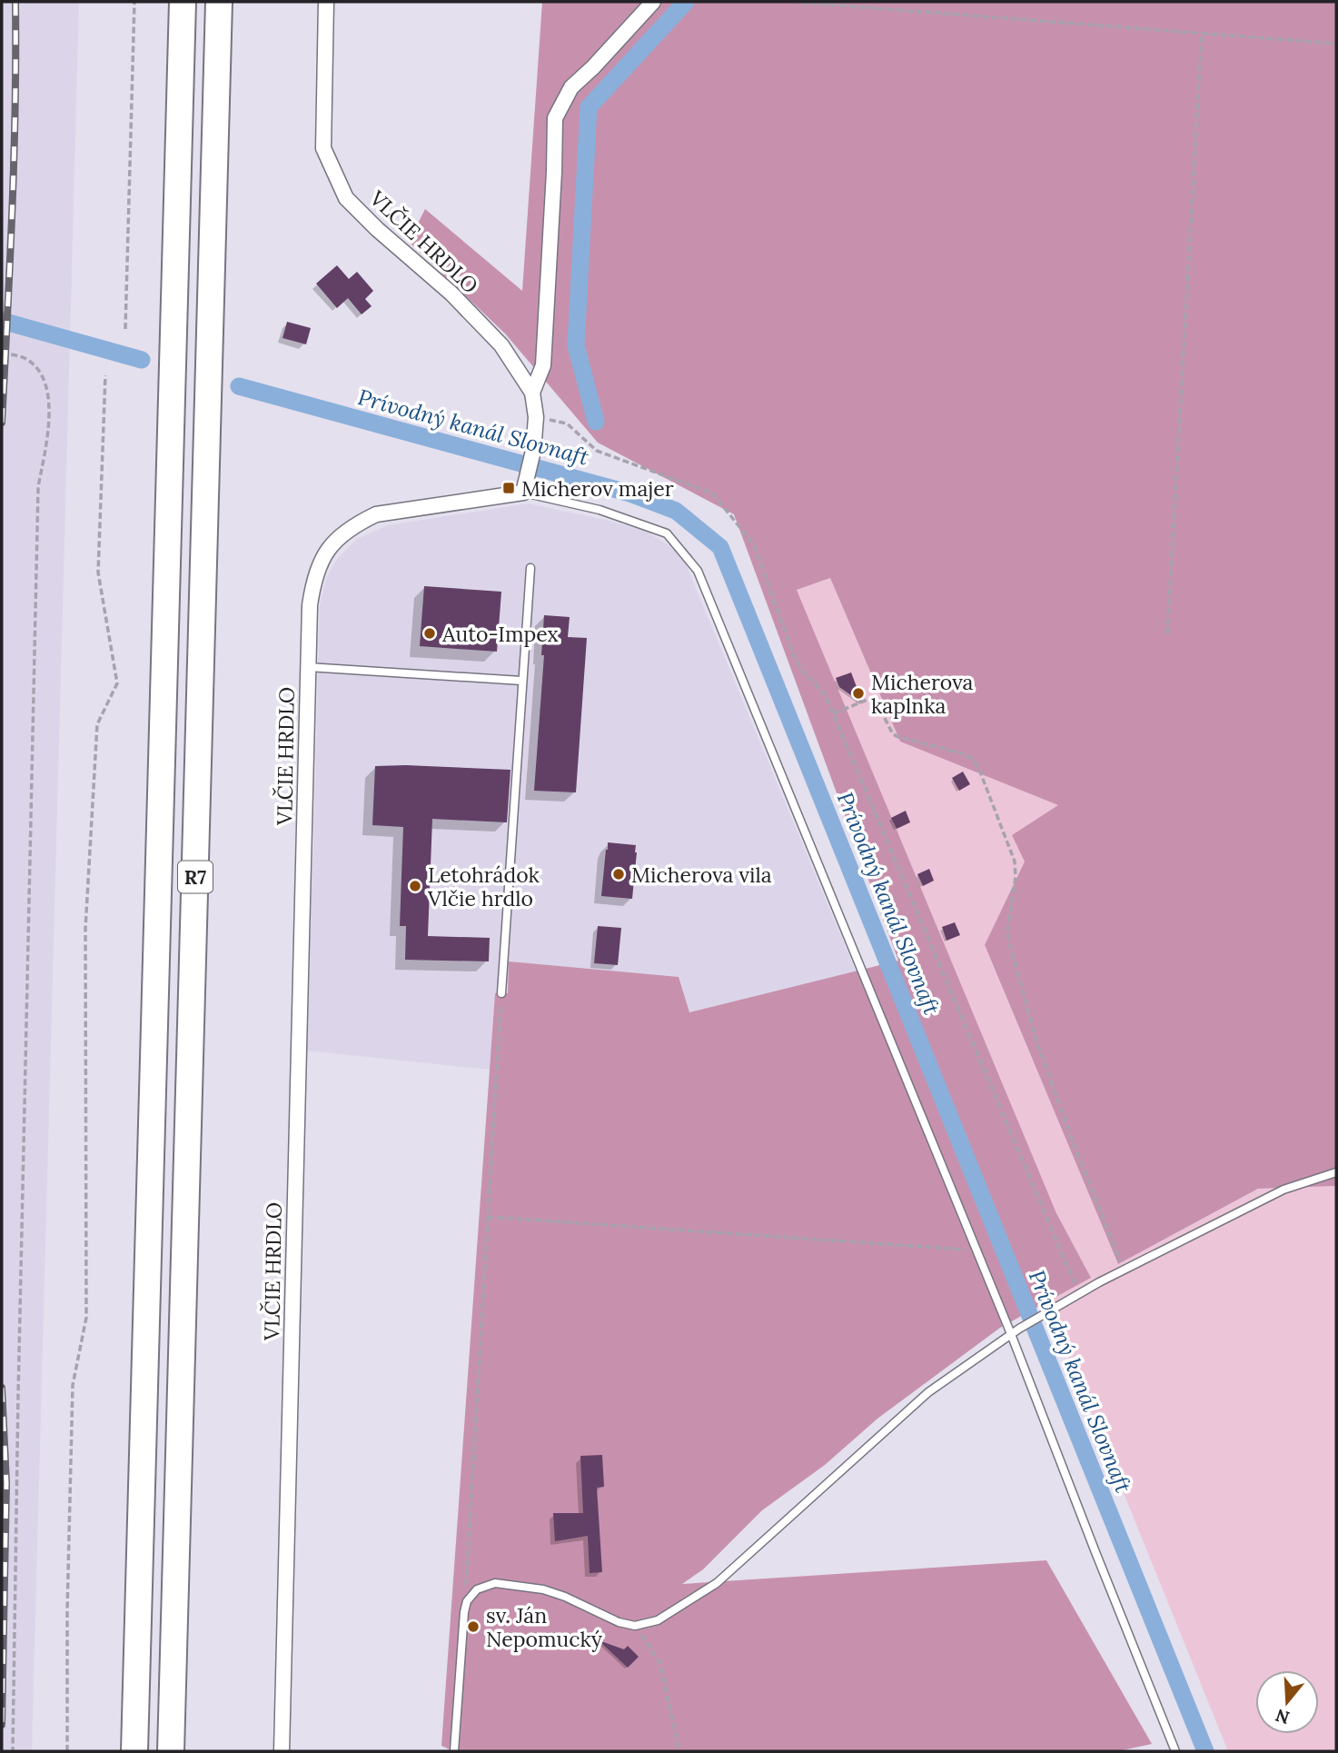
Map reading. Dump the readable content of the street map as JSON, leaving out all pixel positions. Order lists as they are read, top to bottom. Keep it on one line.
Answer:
{"streets":{"highway":["R7"],"street":["VLČIE HRDLO"]},"water":["Prívodný kanál Slovnaft"],"places":{"transit":["Micherov majer"],"other":["Auto-Impex","Micherova kaplnka","Micherova vila","Letohrádok Vlčie hrdlo","sv. Ján Nepomucký"]},"north":"bottom"}
